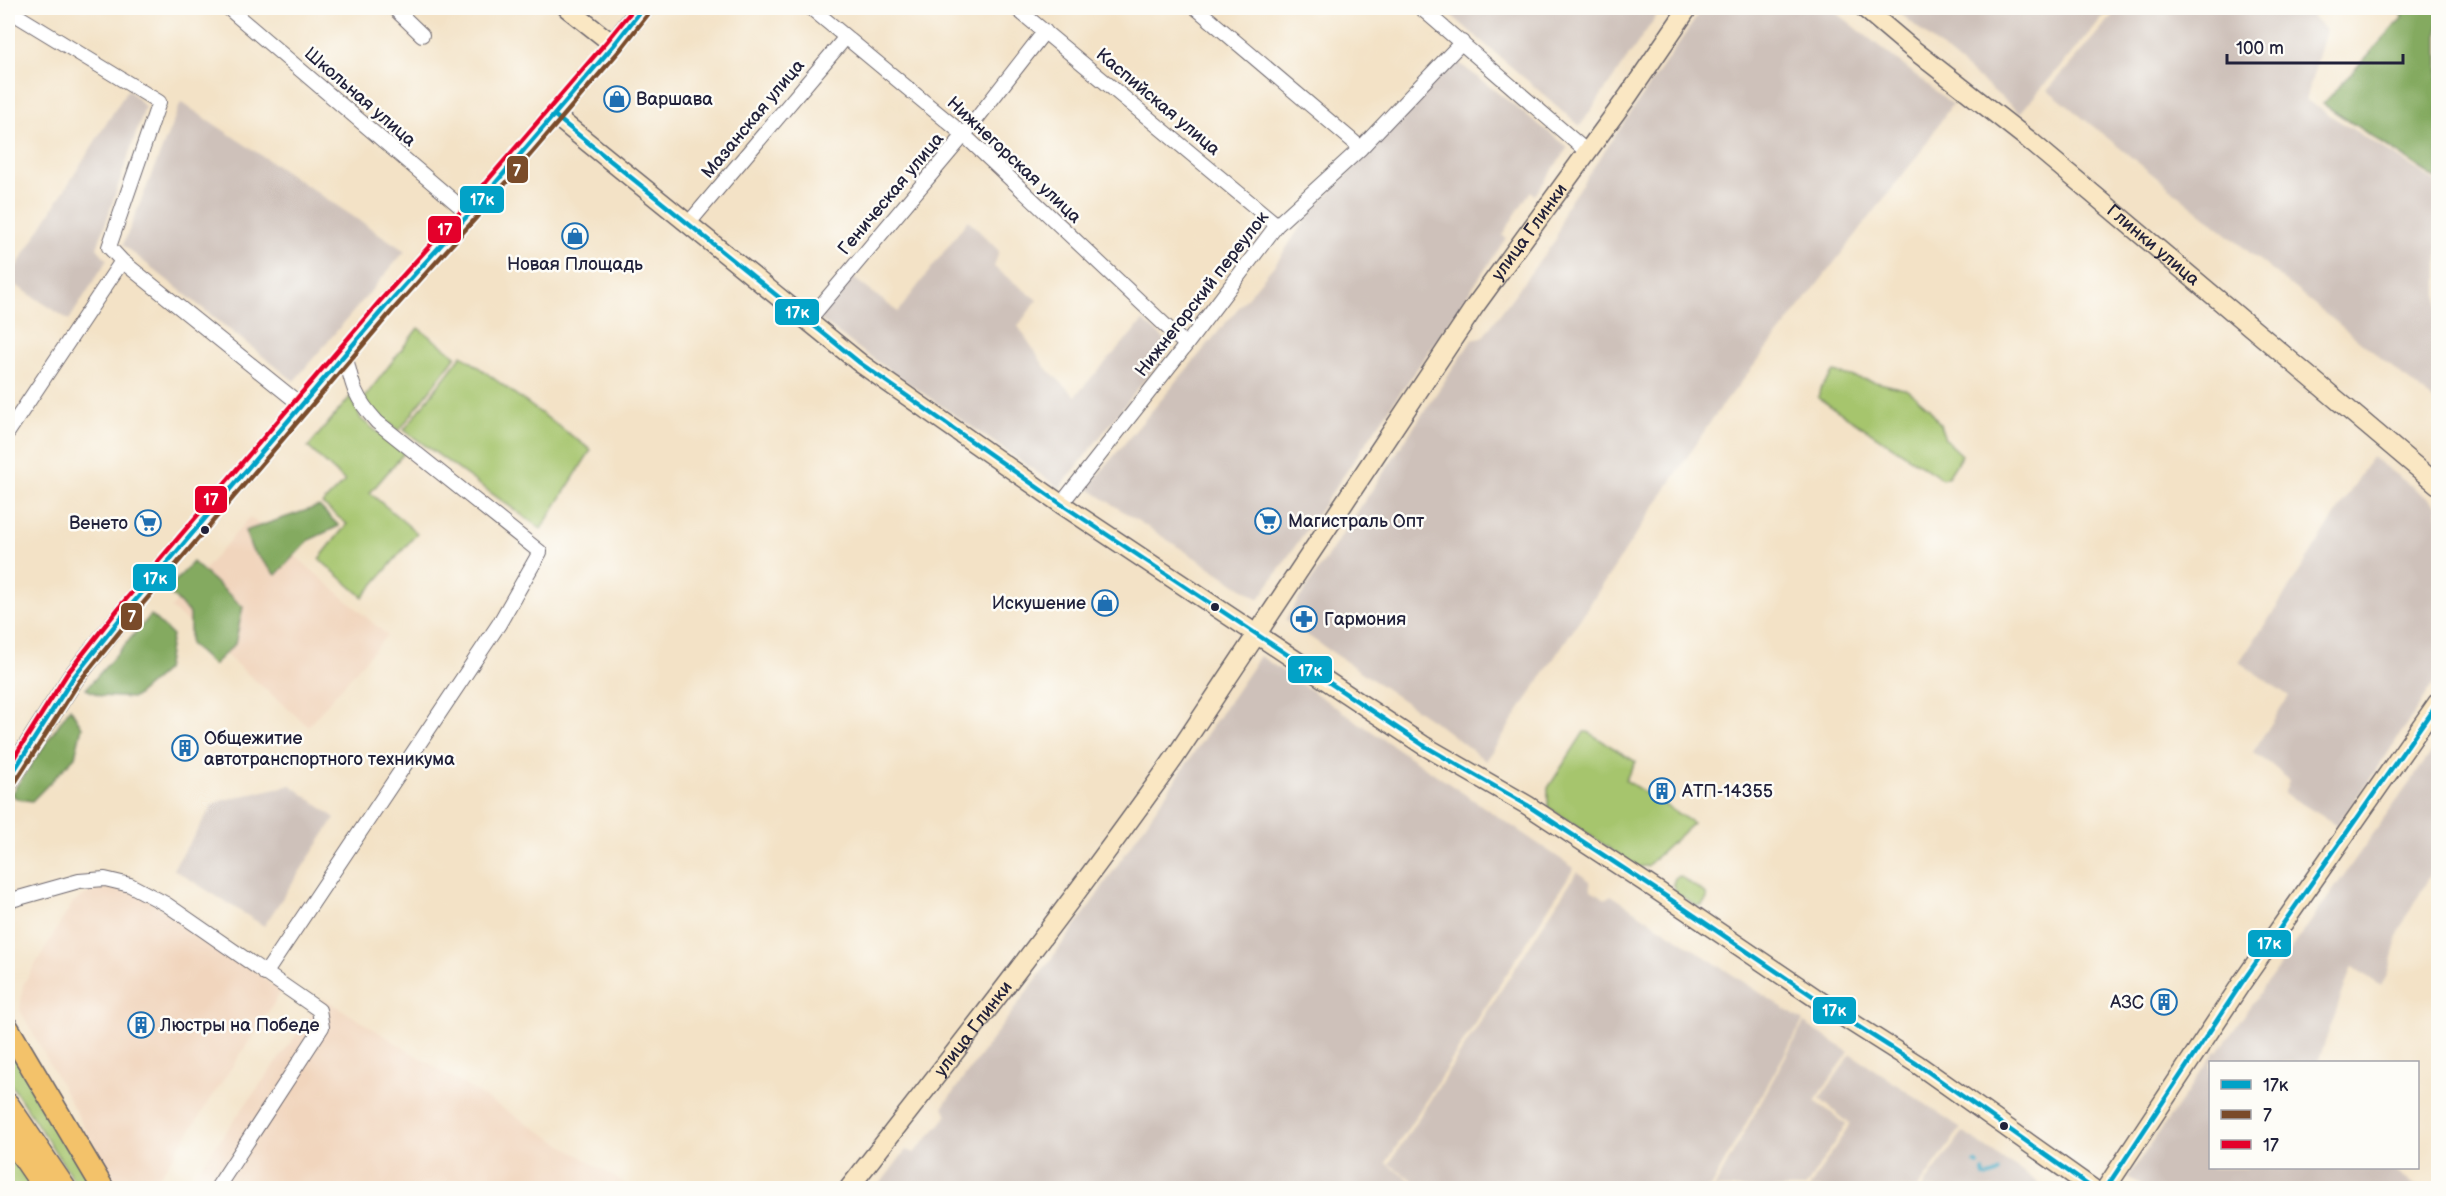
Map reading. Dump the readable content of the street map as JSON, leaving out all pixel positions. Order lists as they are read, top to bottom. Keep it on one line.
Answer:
{"streets":{"main road":["улица Глинки","Глинки улица"],"street":["Школьная улица","Каспийская улица","Мазанская улица","Нижнегорская улица","Геническая улица","Нижнегорский переулок"]},"crossings":[["Каспийская улица","Геническая улица"],["Каспийская улица","Нижнегорский переулок"],["Мазанская улица","Нижнегорская улица"],["Нижнегорская улица","Геническая улица"],["Нижнегорская улица","Нижнегорский переулок"]],"places":{"shop":["Варшава","Новая Площадь","Искушение"],"supermarket":["Магистраль Опт","Венето"],"pharmacy":["Гармония"],"building":["Общежитие автотранспортного техникума","АТП-14355","АЗС","Люстры на Победе"]},"lines":["transit line 17к","transit line 17","transit line 7"],"legend":["17к","7","17"],"scale_bar":"100 m"}
